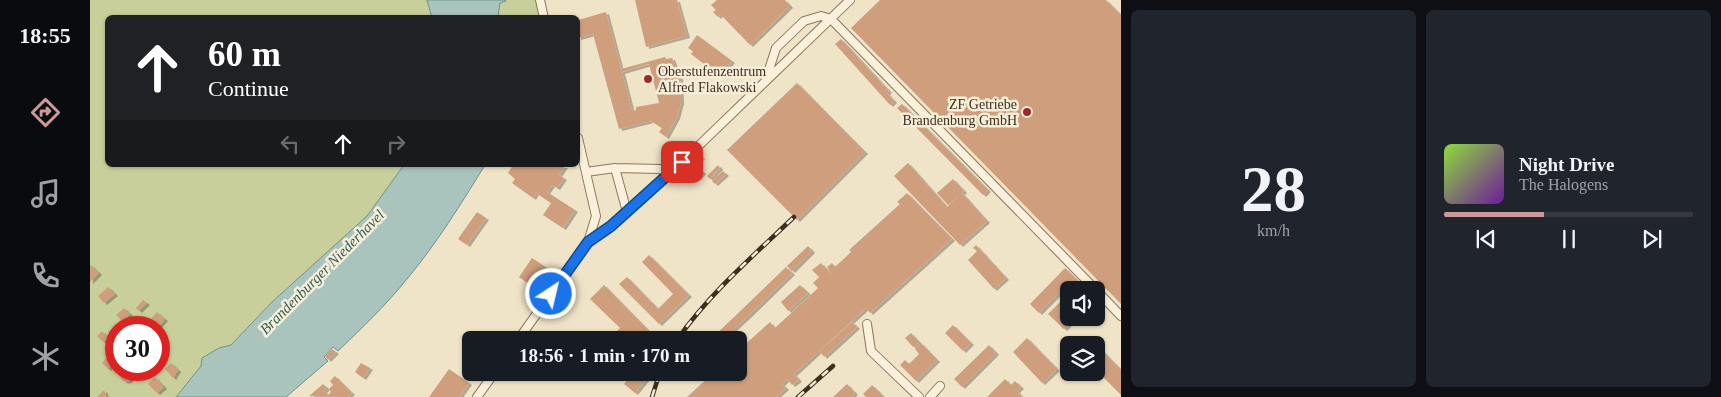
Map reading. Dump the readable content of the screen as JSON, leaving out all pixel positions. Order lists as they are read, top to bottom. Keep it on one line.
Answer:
{"water":["Brandenburger Niederhavel"],"places":["Oberstufenzentrum Alfred Flakowski","ZF Getriebe Brandenburg GmbH"],"page":{"tabs":"18:55","tile":["28","km/h"],"turn":["60 m","Continue"],"song":["Night Drive","The Halogens"],"limit":"30","trip":"18:56 · 1 min · 170 m"}}
